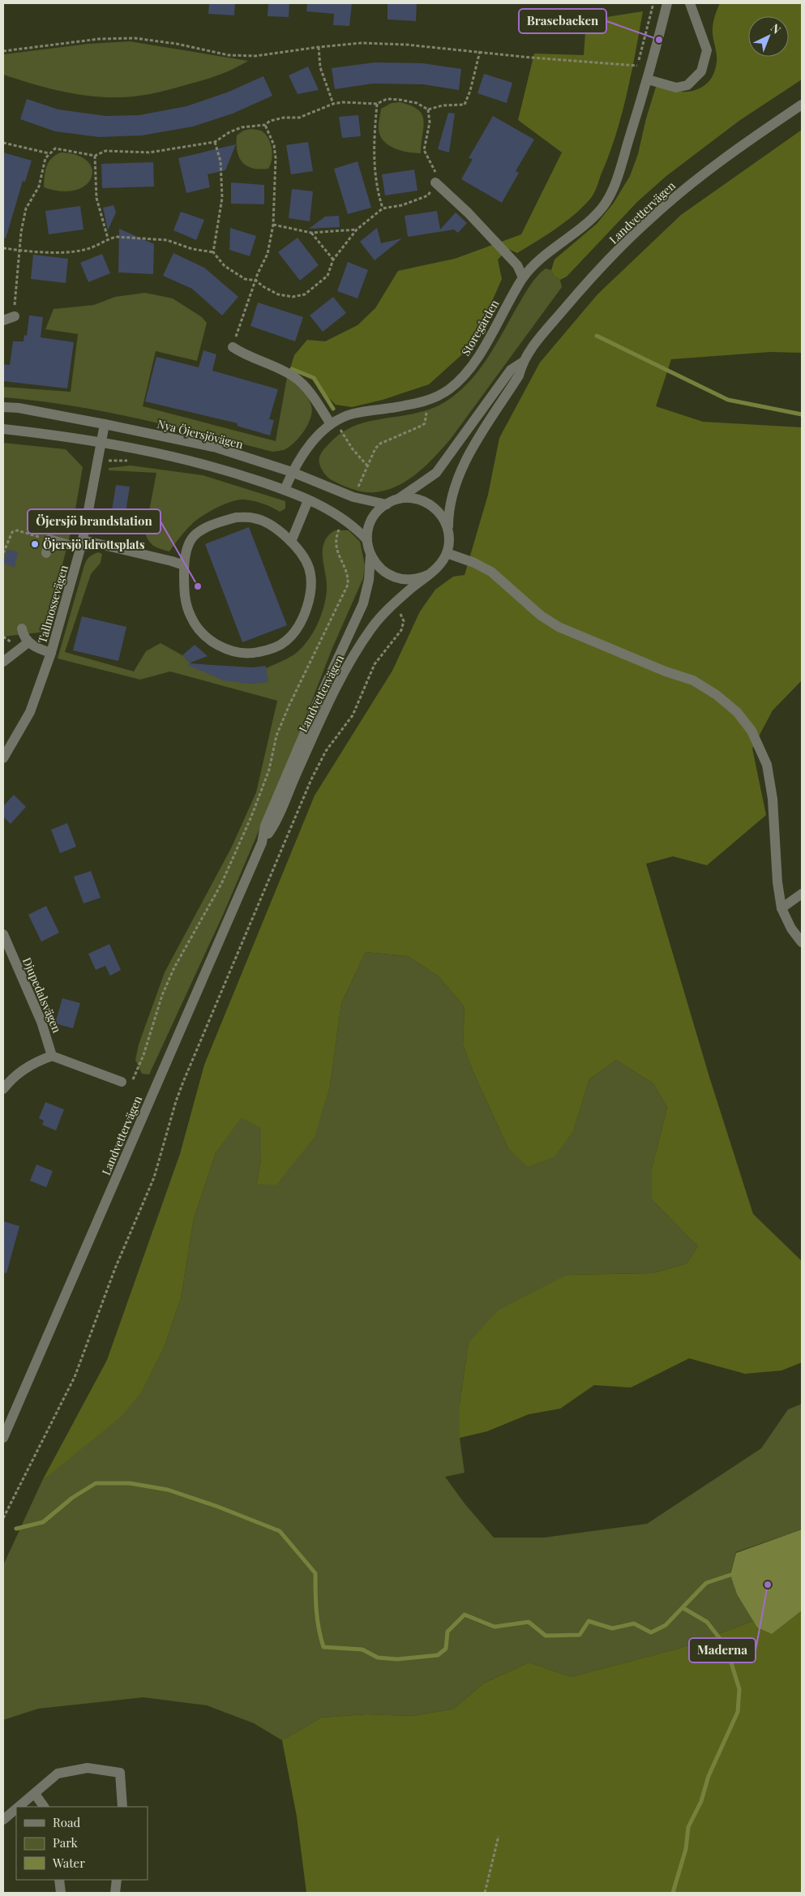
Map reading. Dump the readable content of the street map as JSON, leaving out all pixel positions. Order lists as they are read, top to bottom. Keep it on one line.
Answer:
{"streets":{"street":["Landvettervägen","Storegården","Nya Öjersjövägen","Tallmossevägen","Djupedalsvägen"]},"crossings":[["Landvettervägen","Nya Öjersjövägen"],["Storegården","Nya Öjersjövägen"],["Nya Öjersjövägen","Tallmossevägen"]],"places":["Brasebacken","Öjersjö Idrottsplats","Öjersjö brandstation","Maderna"],"legend":["Road","Park","Water"],"north":"top right"}
